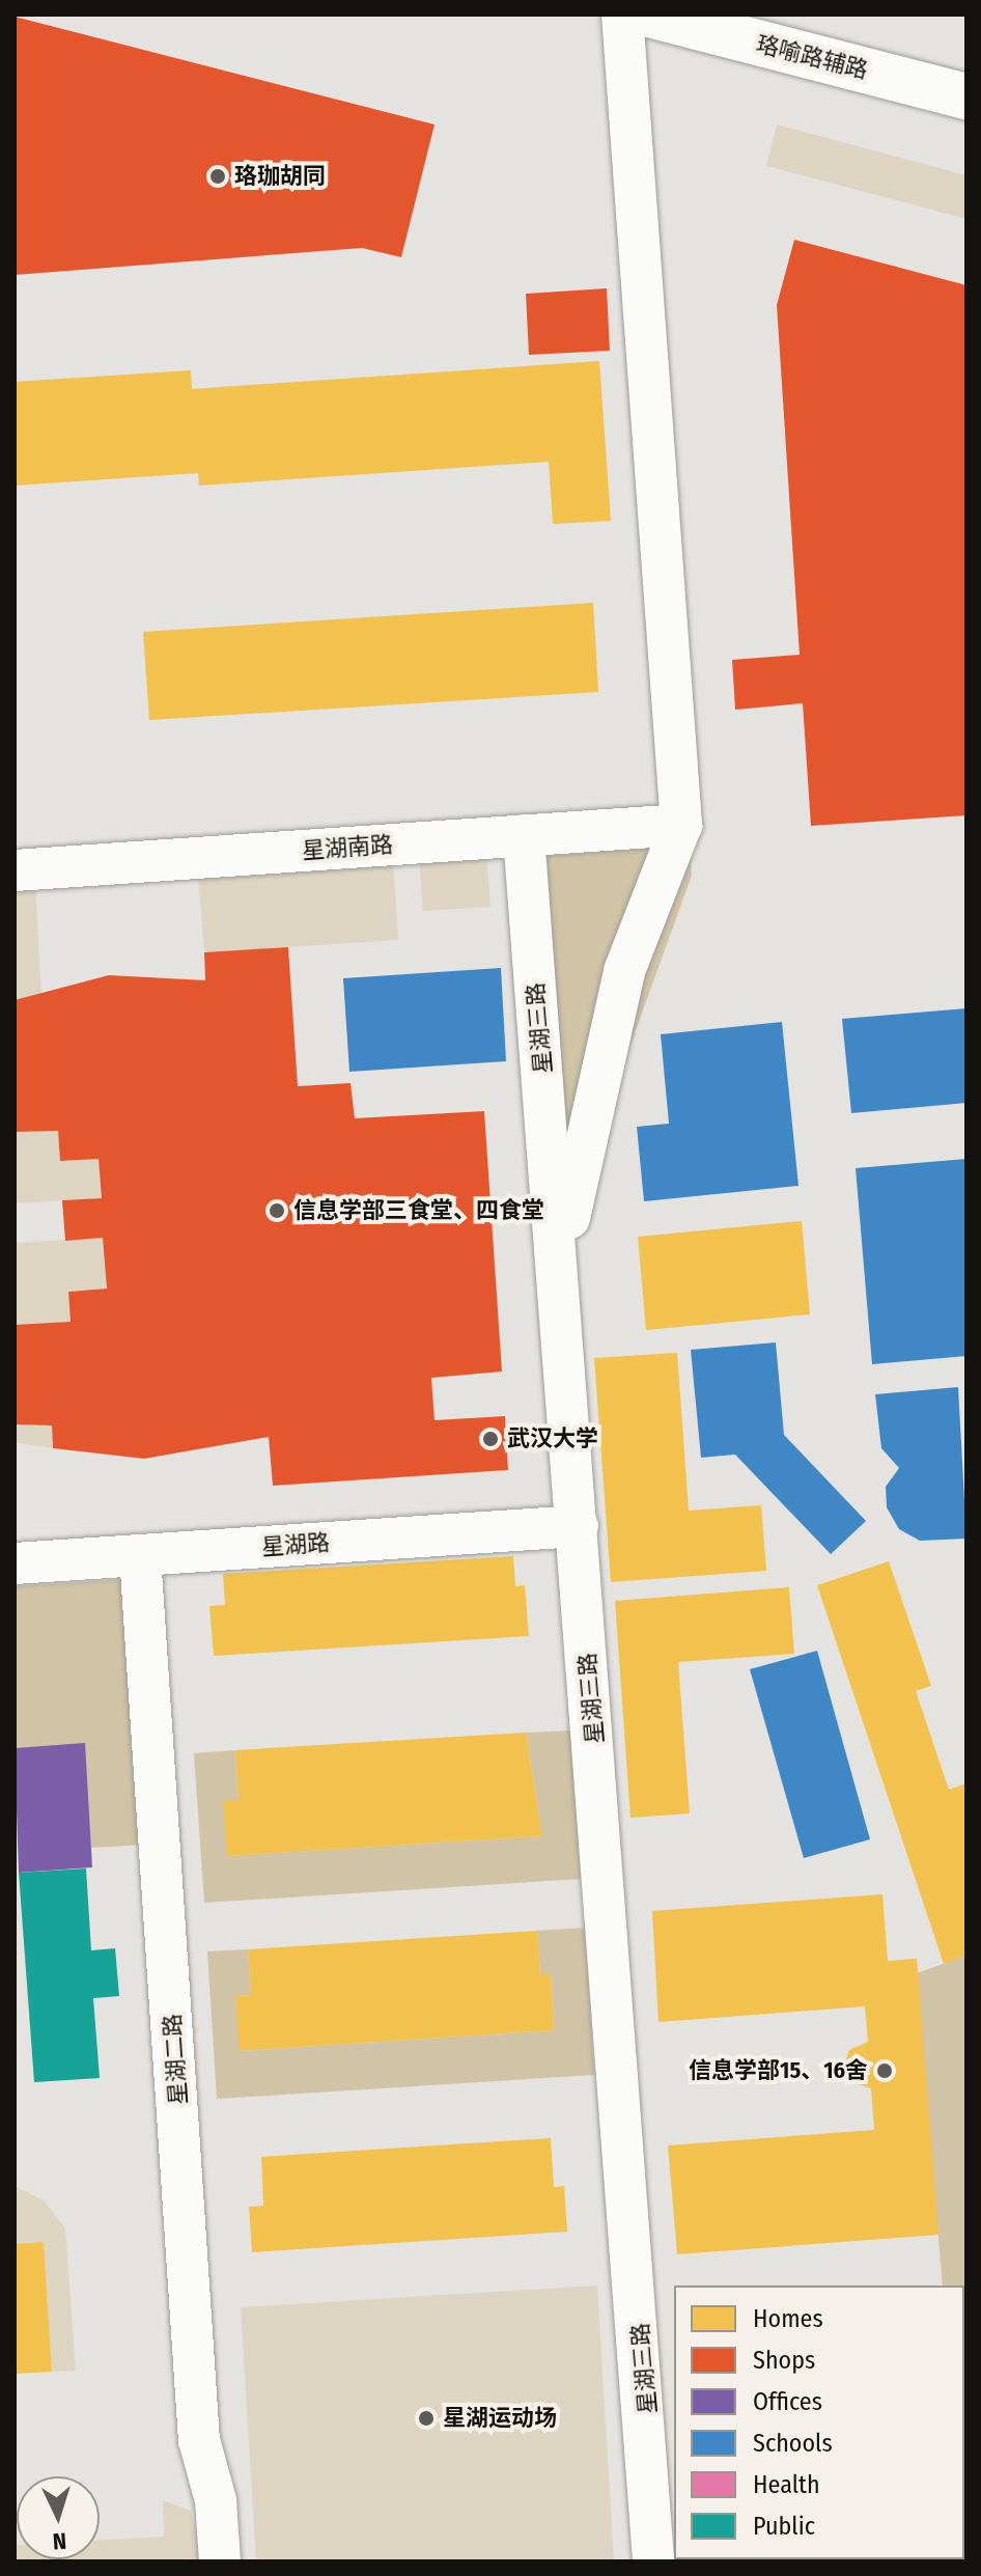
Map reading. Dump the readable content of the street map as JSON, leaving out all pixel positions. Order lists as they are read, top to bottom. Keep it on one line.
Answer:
{"streets":{"main road":["珞喻路辅路"],"street":["星湖南路","星湖三路","星湖路","星湖二路"]},"crossings":[["星湖南路","星湖三路"],["星湖三路","星湖路"],["星湖路","星湖二路"]],"places":["珞珈胡同","信息学部三食堂、四食堂","武汉大学","信息学部15、16舍","星湖运动场"],"legend":["Homes","Shops","Offices","Schools","Health","Public"],"north":"bottom"}
